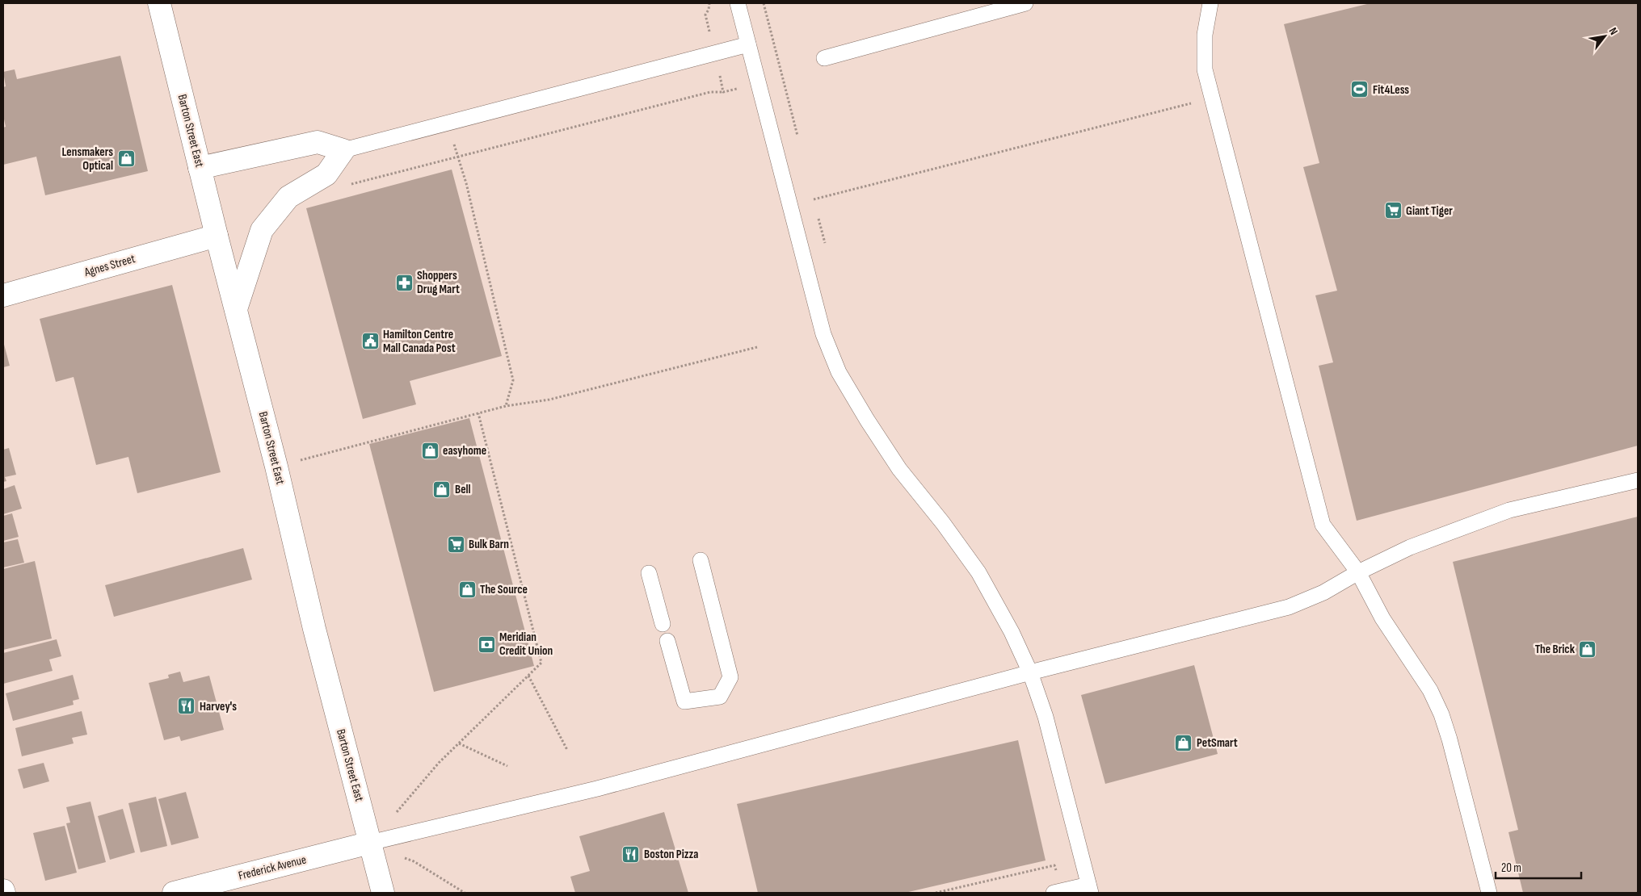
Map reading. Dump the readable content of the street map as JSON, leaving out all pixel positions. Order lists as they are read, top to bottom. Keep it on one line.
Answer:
{"streets":{"main road":["Barton Street East","Agnes Street","Frederick Avenue"]},"crossings":[["Barton Street East","Agnes Street"],["Barton Street East","Frederick Avenue"]],"places":{"sports":["Fit4Less"],"shop":["Lensmakers Optical","easyhome","Bell","The Source","The Brick","PetSmart"],"supermarket":["Giant Tiger","Bulk Barn"],"pharmacy":["Shoppers Drug Mart"],"public building":["Hamilton Centre Mall Canada Post"],"bank":["Meridian Credit Union"],"restaurant":["Harvey's","Boston Pizza"]},"scale_bar":"20 m","north":"top right"}
